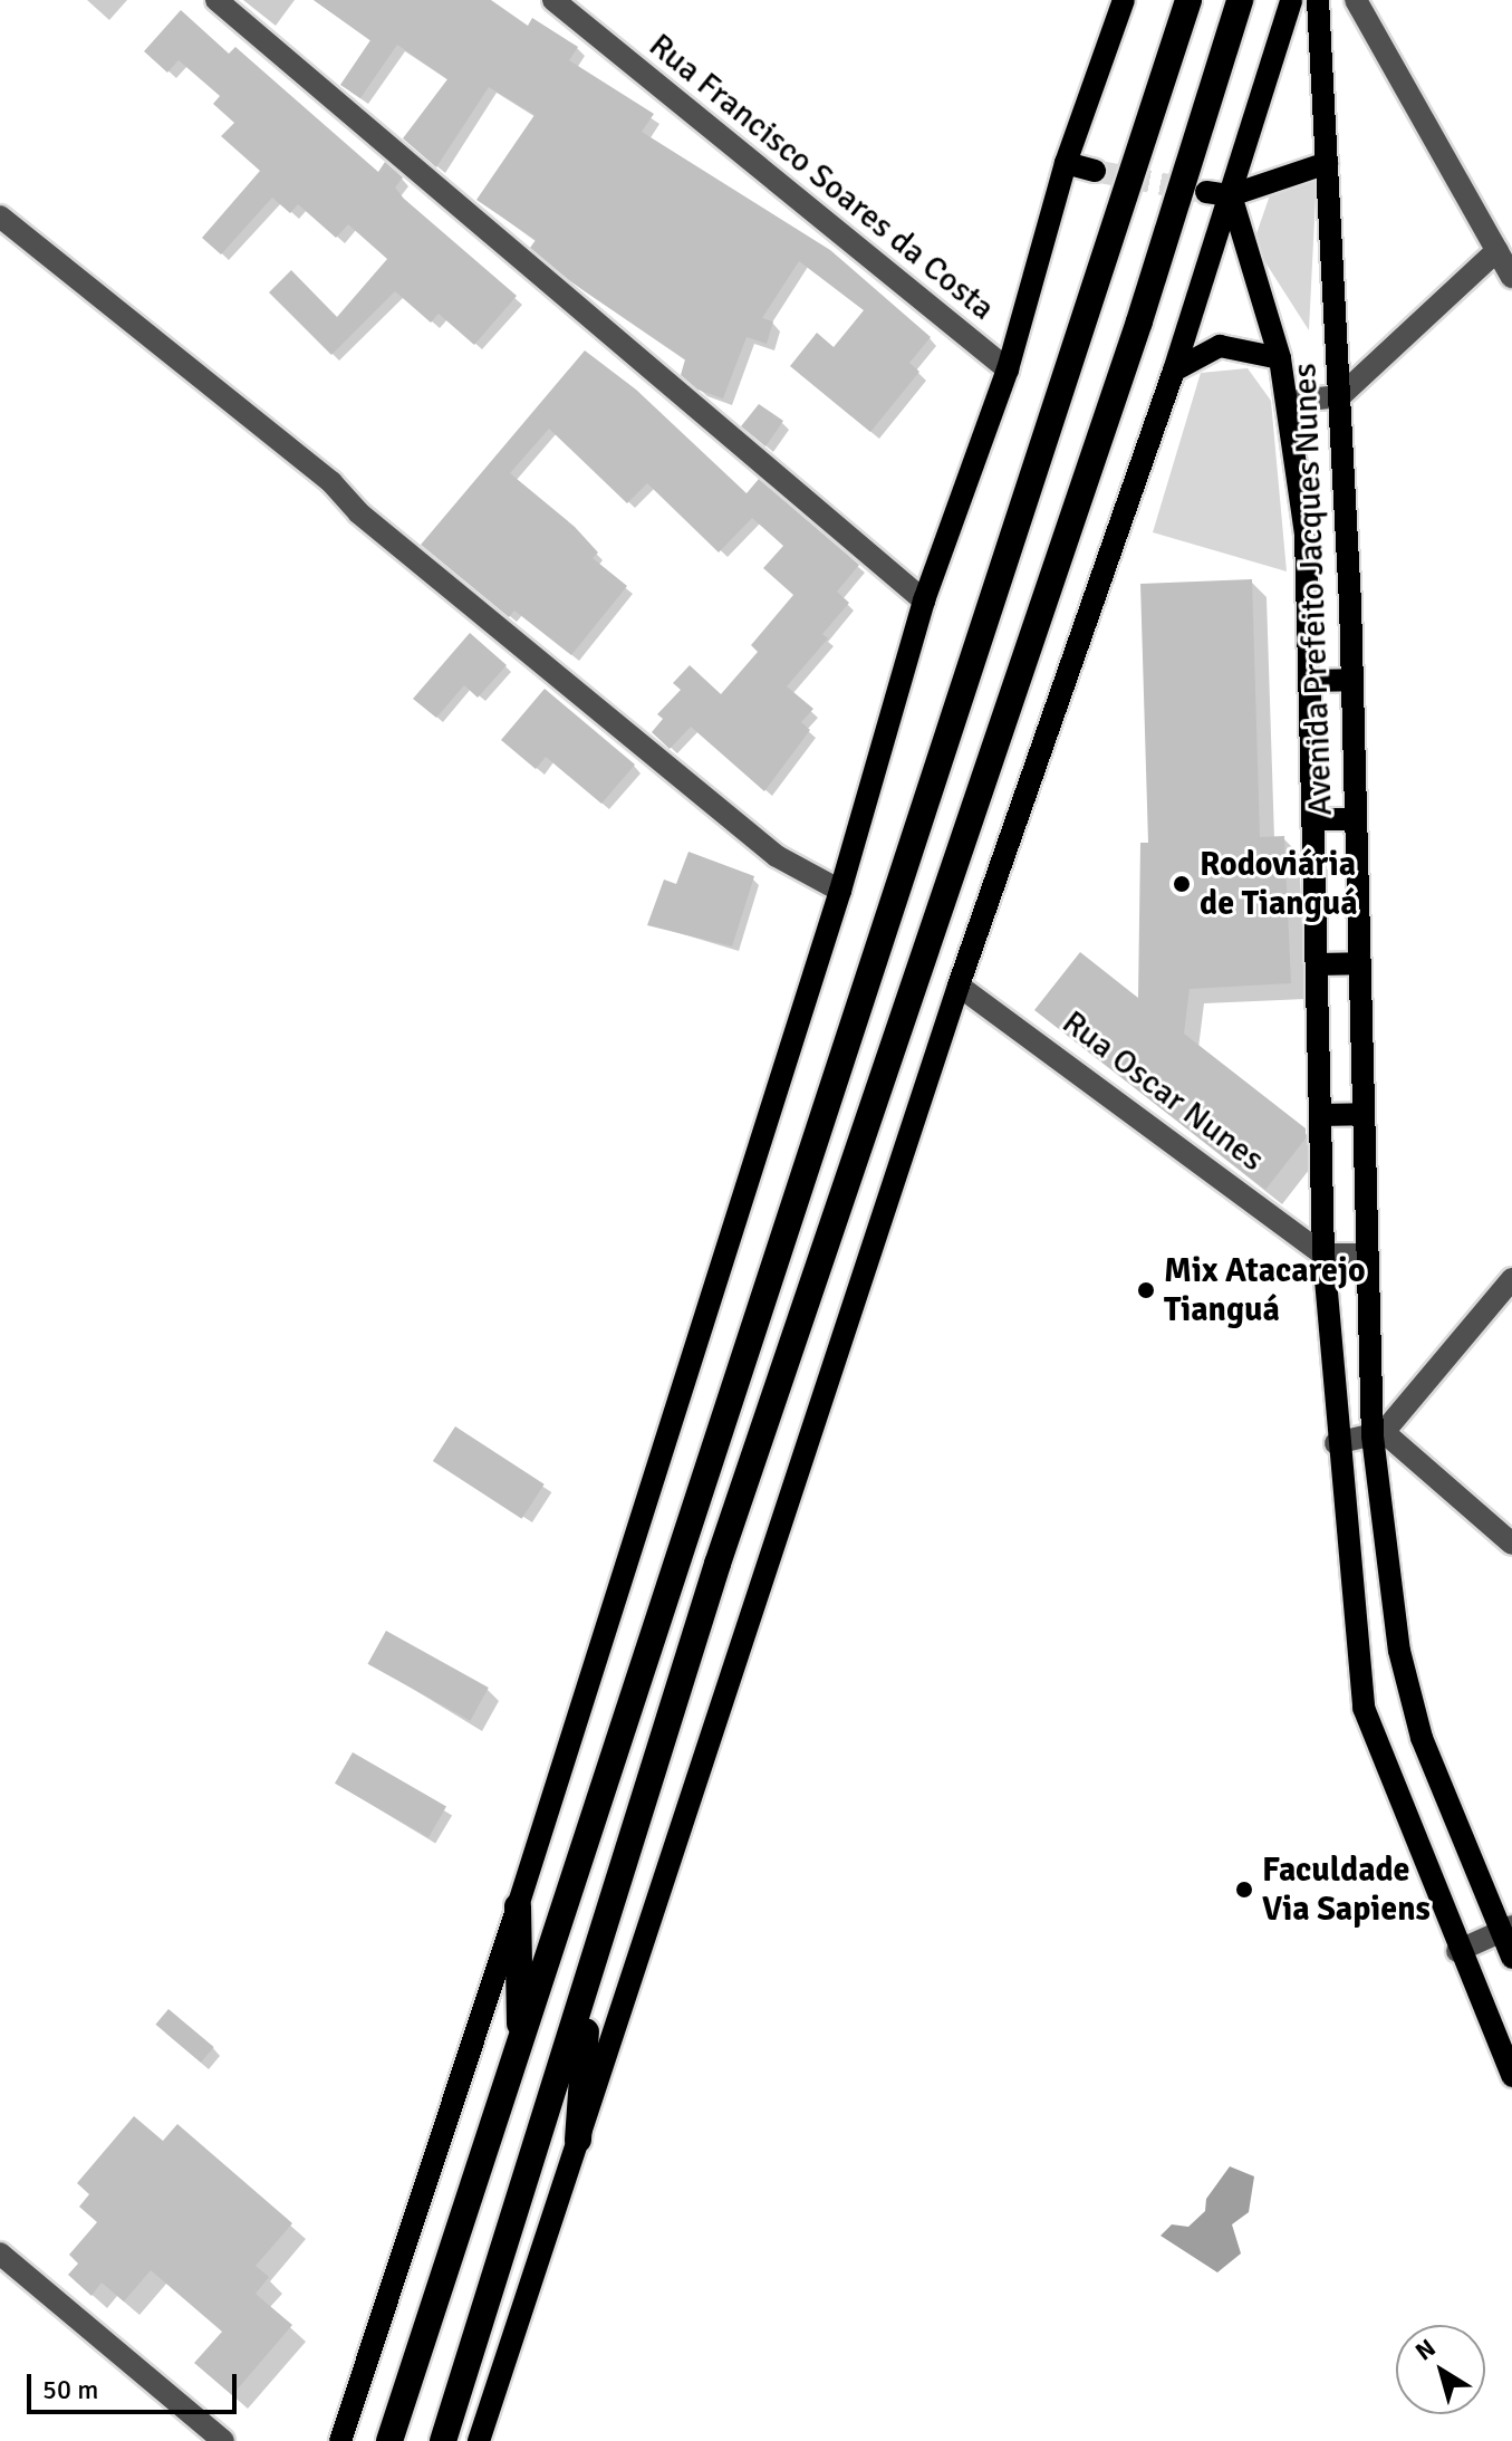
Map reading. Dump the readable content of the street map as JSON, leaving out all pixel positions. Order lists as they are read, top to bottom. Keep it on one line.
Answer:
{"streets":{"main road":["Avenida Prefeito Jacques Nunes"],"street":["Rua Francisco Soares da Costa","Rua Oscar Nunes"]},"crossings":[["Avenida Prefeito Jacques Nunes","Rua Oscar Nunes"]],"places":["Rodoviária de Tianguá","Mix Atacarejo Tianguá","Faculdade Via Sapiens"],"scale_bar":"50 m","north":"top left"}
